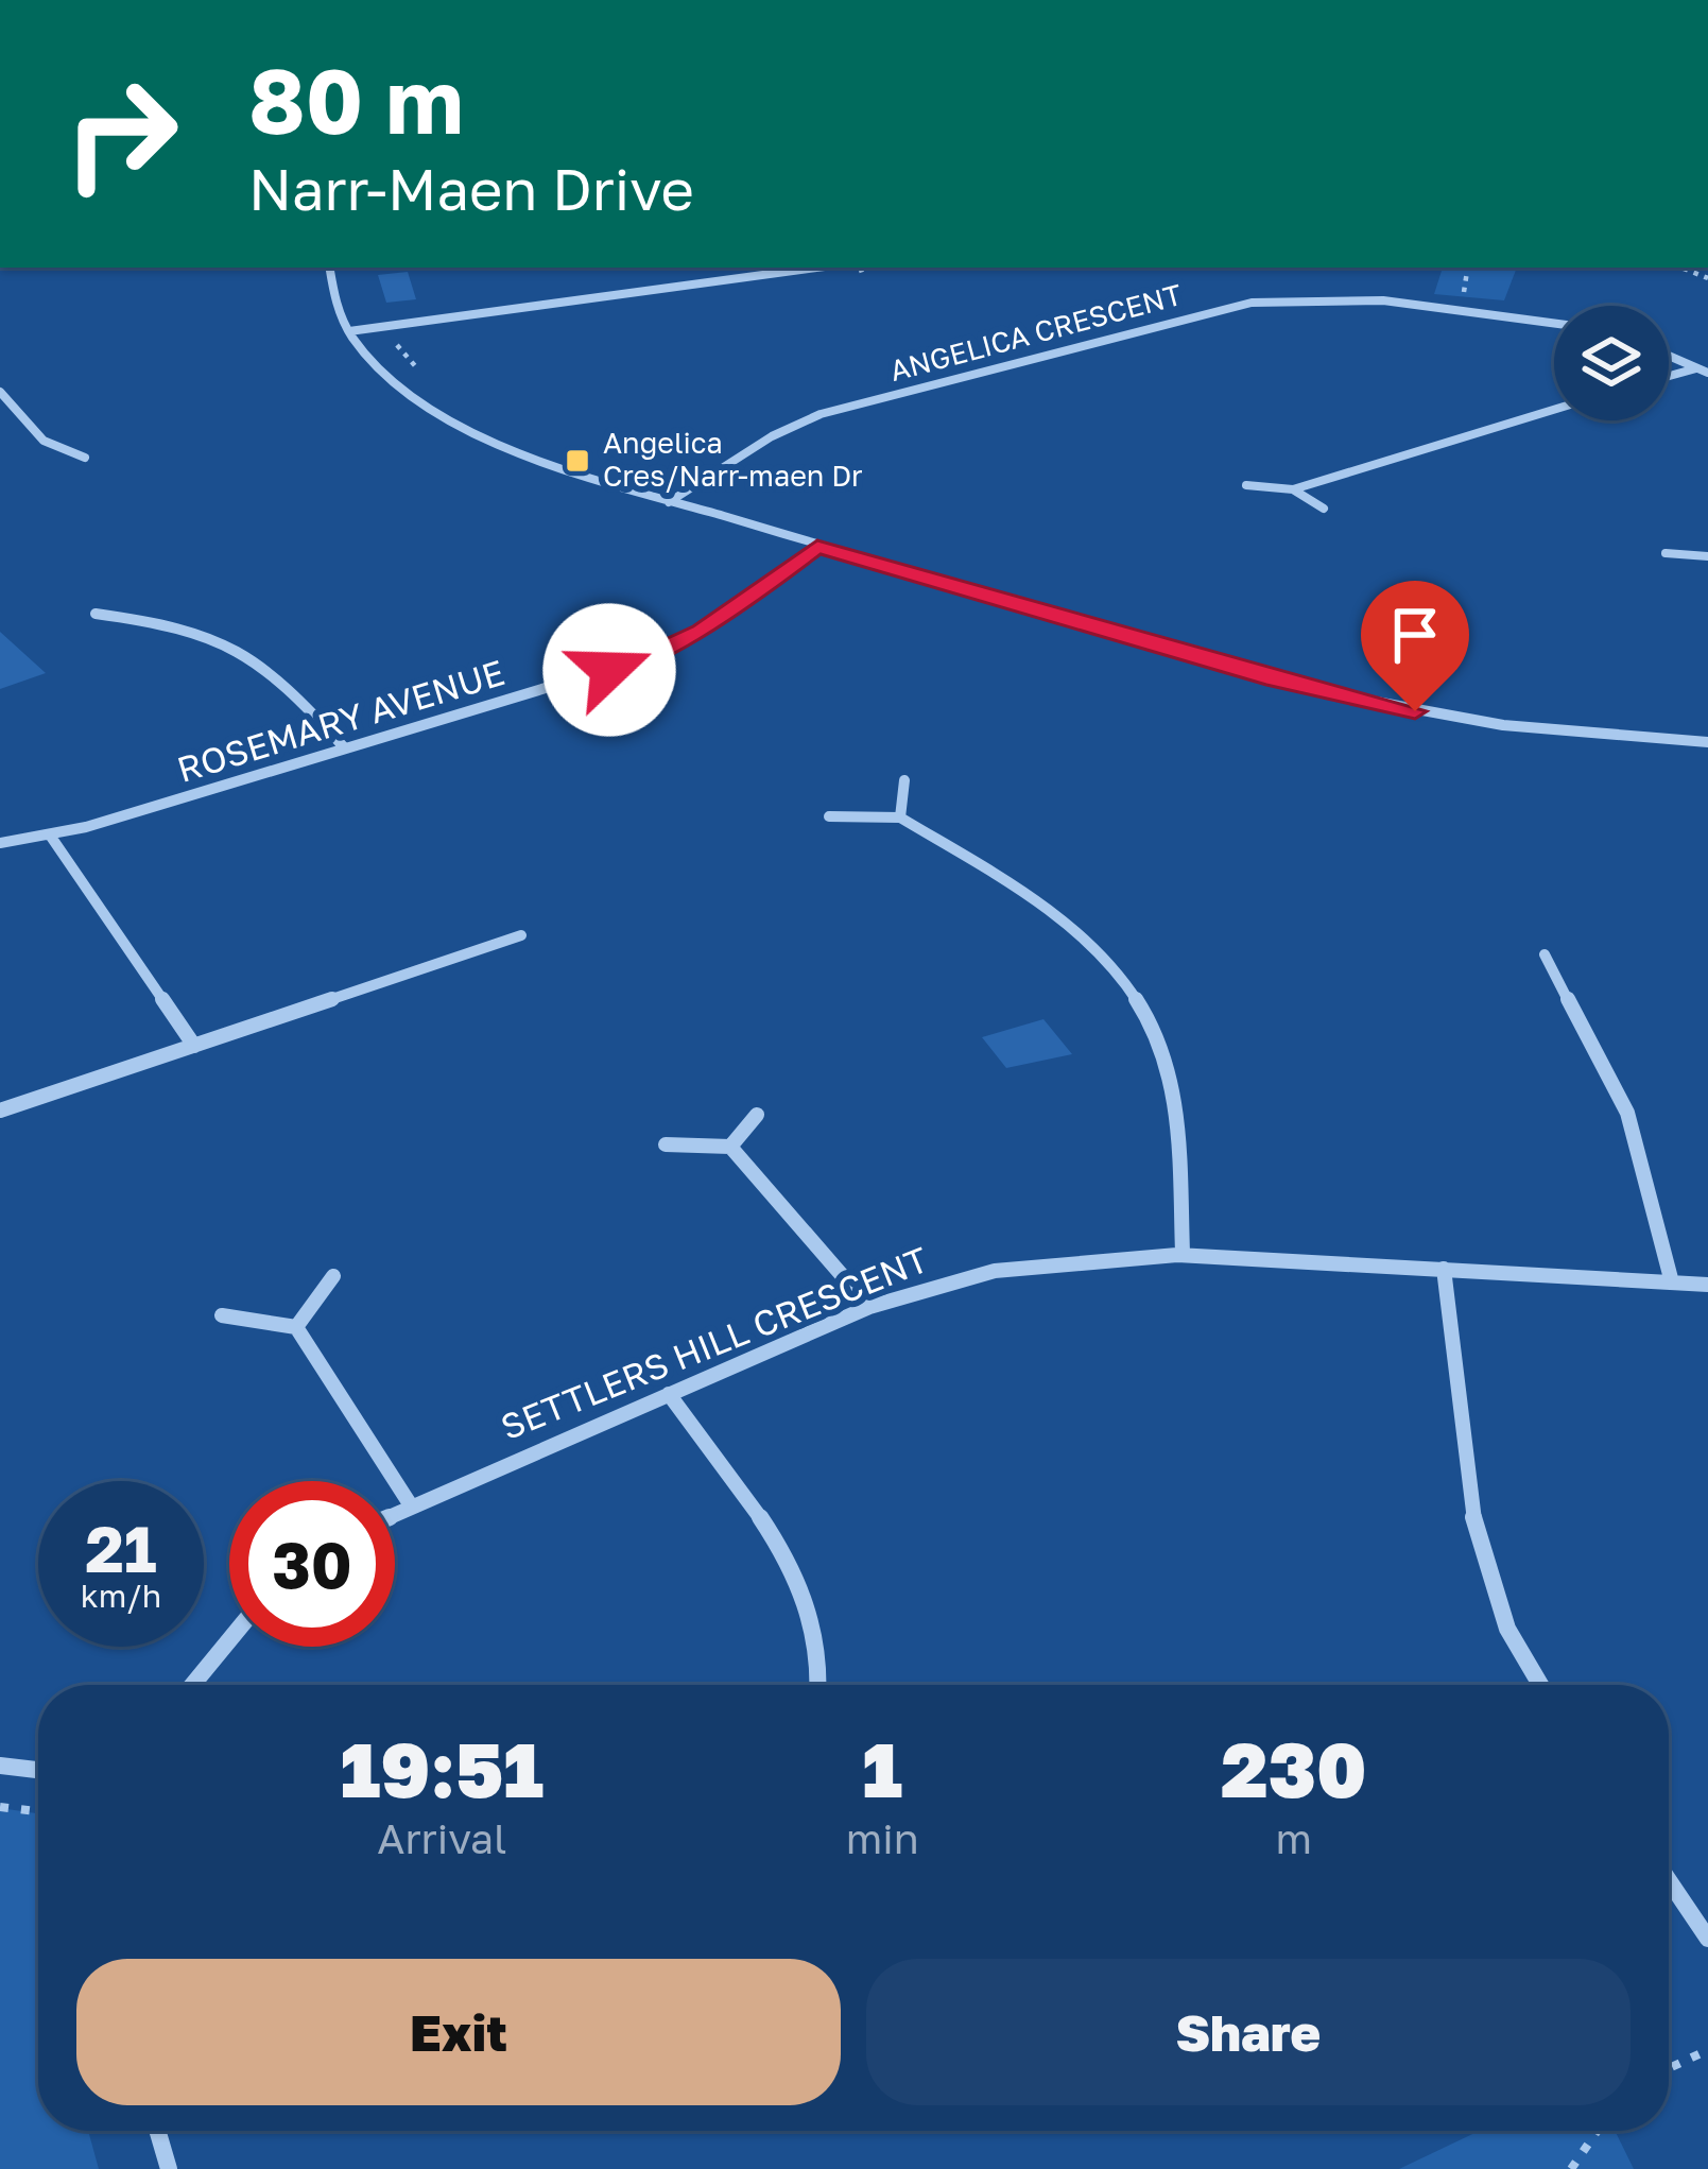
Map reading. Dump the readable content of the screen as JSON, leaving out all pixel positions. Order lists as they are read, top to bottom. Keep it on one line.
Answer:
{"streets":{"street":["ANGELICA CRESCENT","ROSEMARY AVENUE","SETTLERS HILL CRESCENT"]},"places":{"transit":["Angelica Cres/Narr-maen Dr"]},"page":{"turn":["80 m","Narr-Maen Drive"],"speed":"21 km/h","limit":"30","eta":["19:51","Arrival","1","min","230","m"],"buttons":["Exit","Share"]}}
